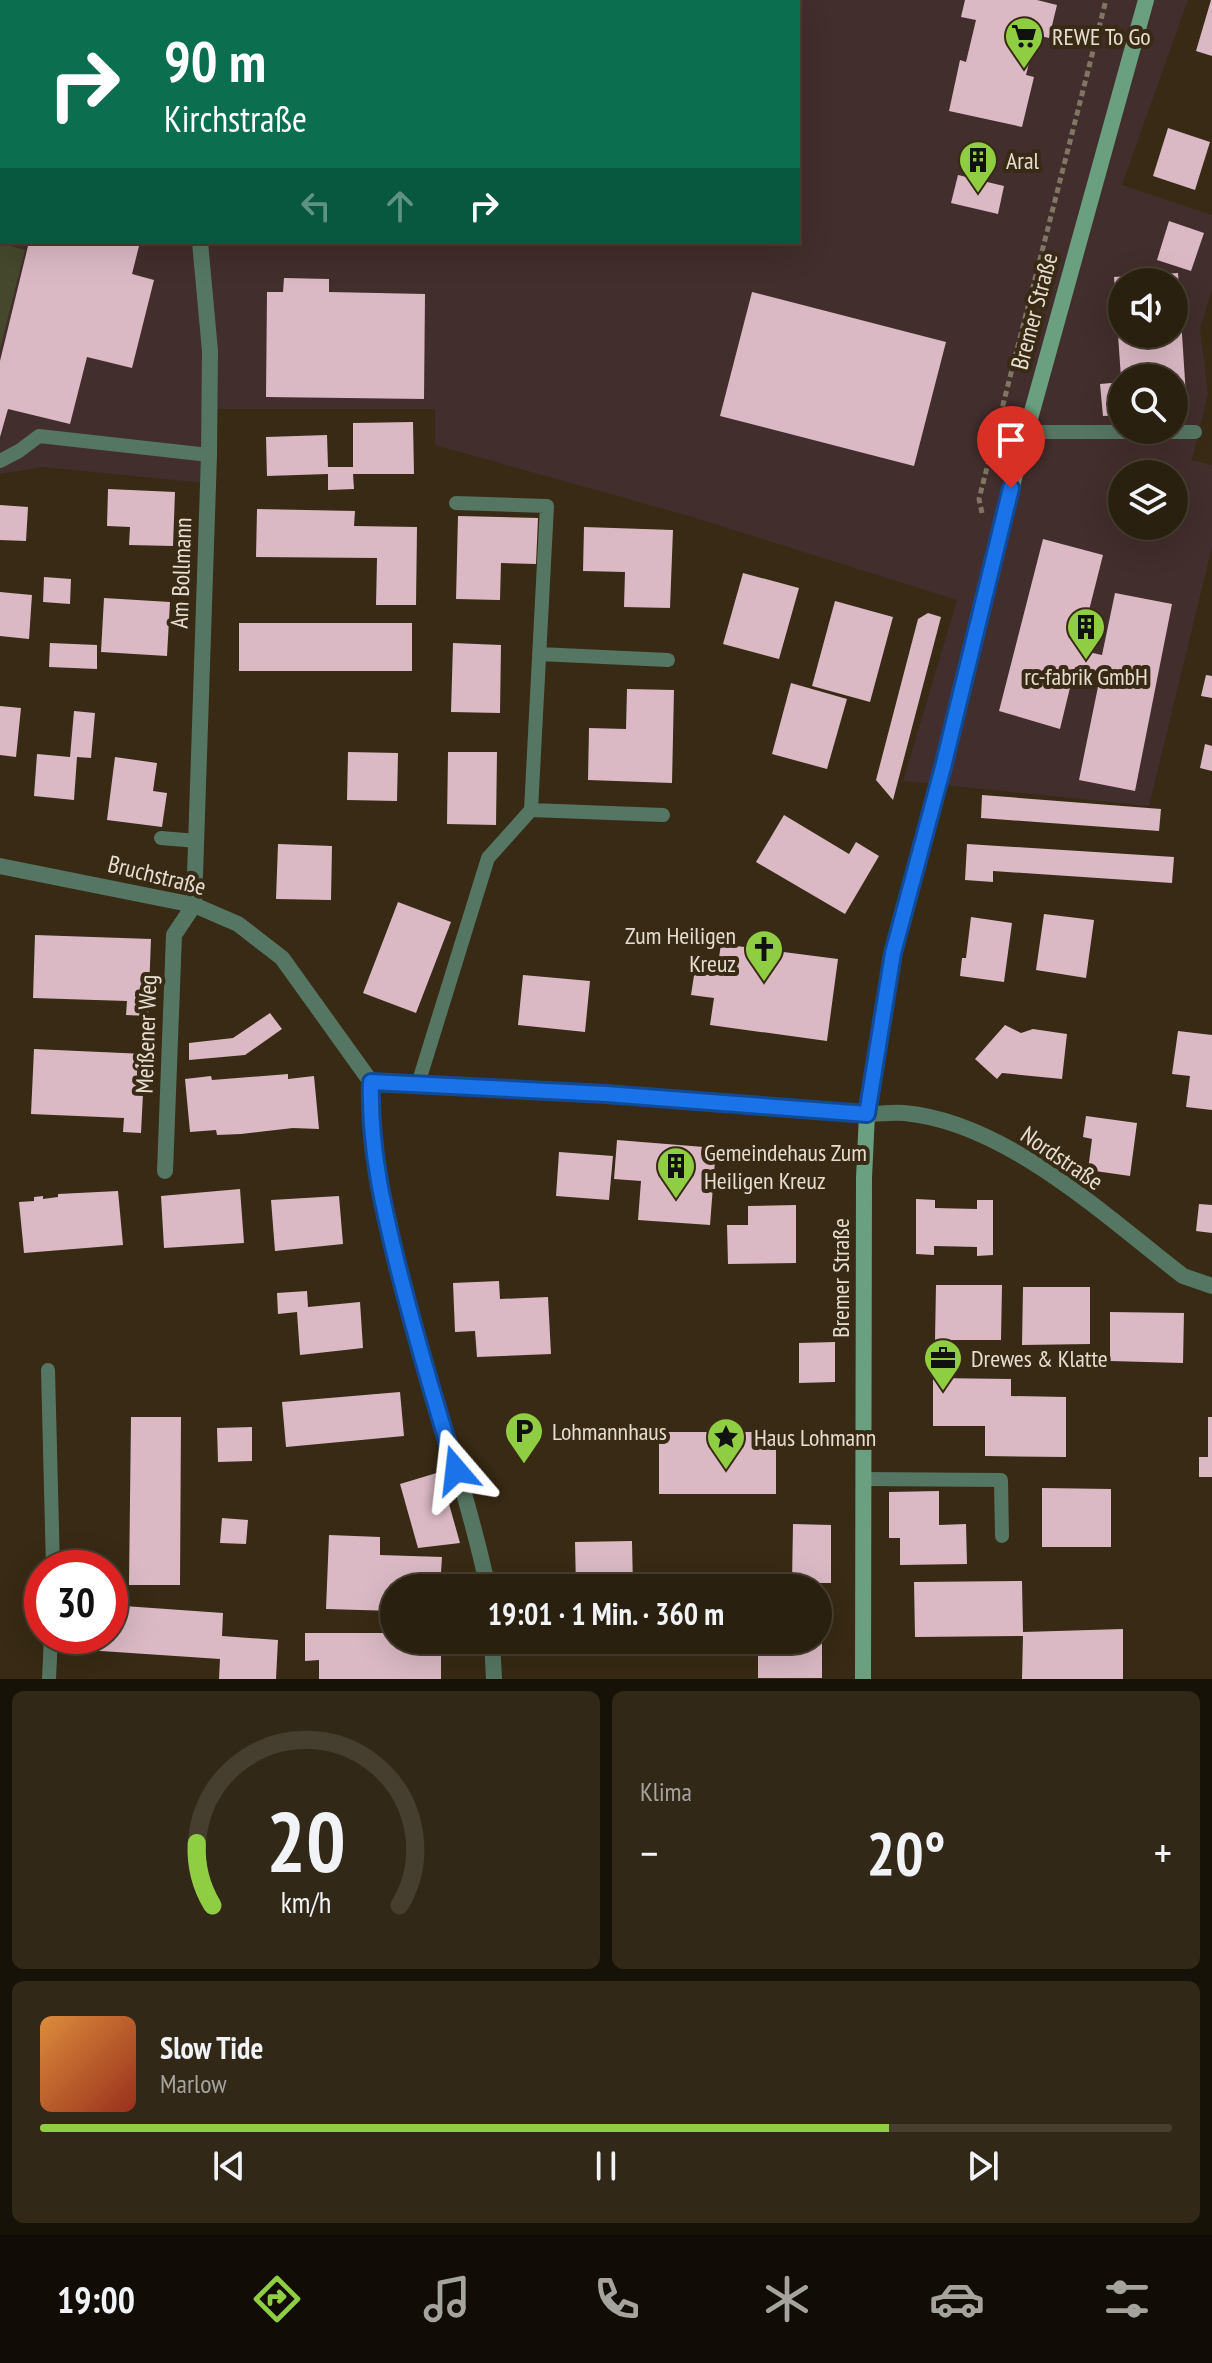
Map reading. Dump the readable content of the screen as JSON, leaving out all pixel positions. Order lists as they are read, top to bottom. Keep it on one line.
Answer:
{"streets":{"street":["Bremer Straße","Am Bollmann","Bruchstraße","Meißener Weg","Nordstraße"]},"crossings":[["Bremer Straße","Nordstraße"],["Am Bollmann","Bruchstraße"],["Am Bollmann","Meißener Weg"],["Bruchstraße","Meißener Weg"],["Bruchstraße","Nordstraße"]],"places":{"supermarket":["REWE To Go"],"building":["Aral","rc-fabrik GmbH","Gemeindehaus Zum Heiligen Kreuz"],"church":["Zum Heiligen Kreuz"],"office":["Drewes & Klatte"],"parking":["Lohmannhaus"],"place":["Haus Lohmann"]},"page":{"turn":["90 m","Kirchstraße"],"limit":"30","trip":"19:01 · 1 Min. · 360 m","tile":"Klima","heat":["−","20°","+"],"song":["Slow Tide","Marlow"],"tabs":"19:00","gauge":["20","km/h"]}}
